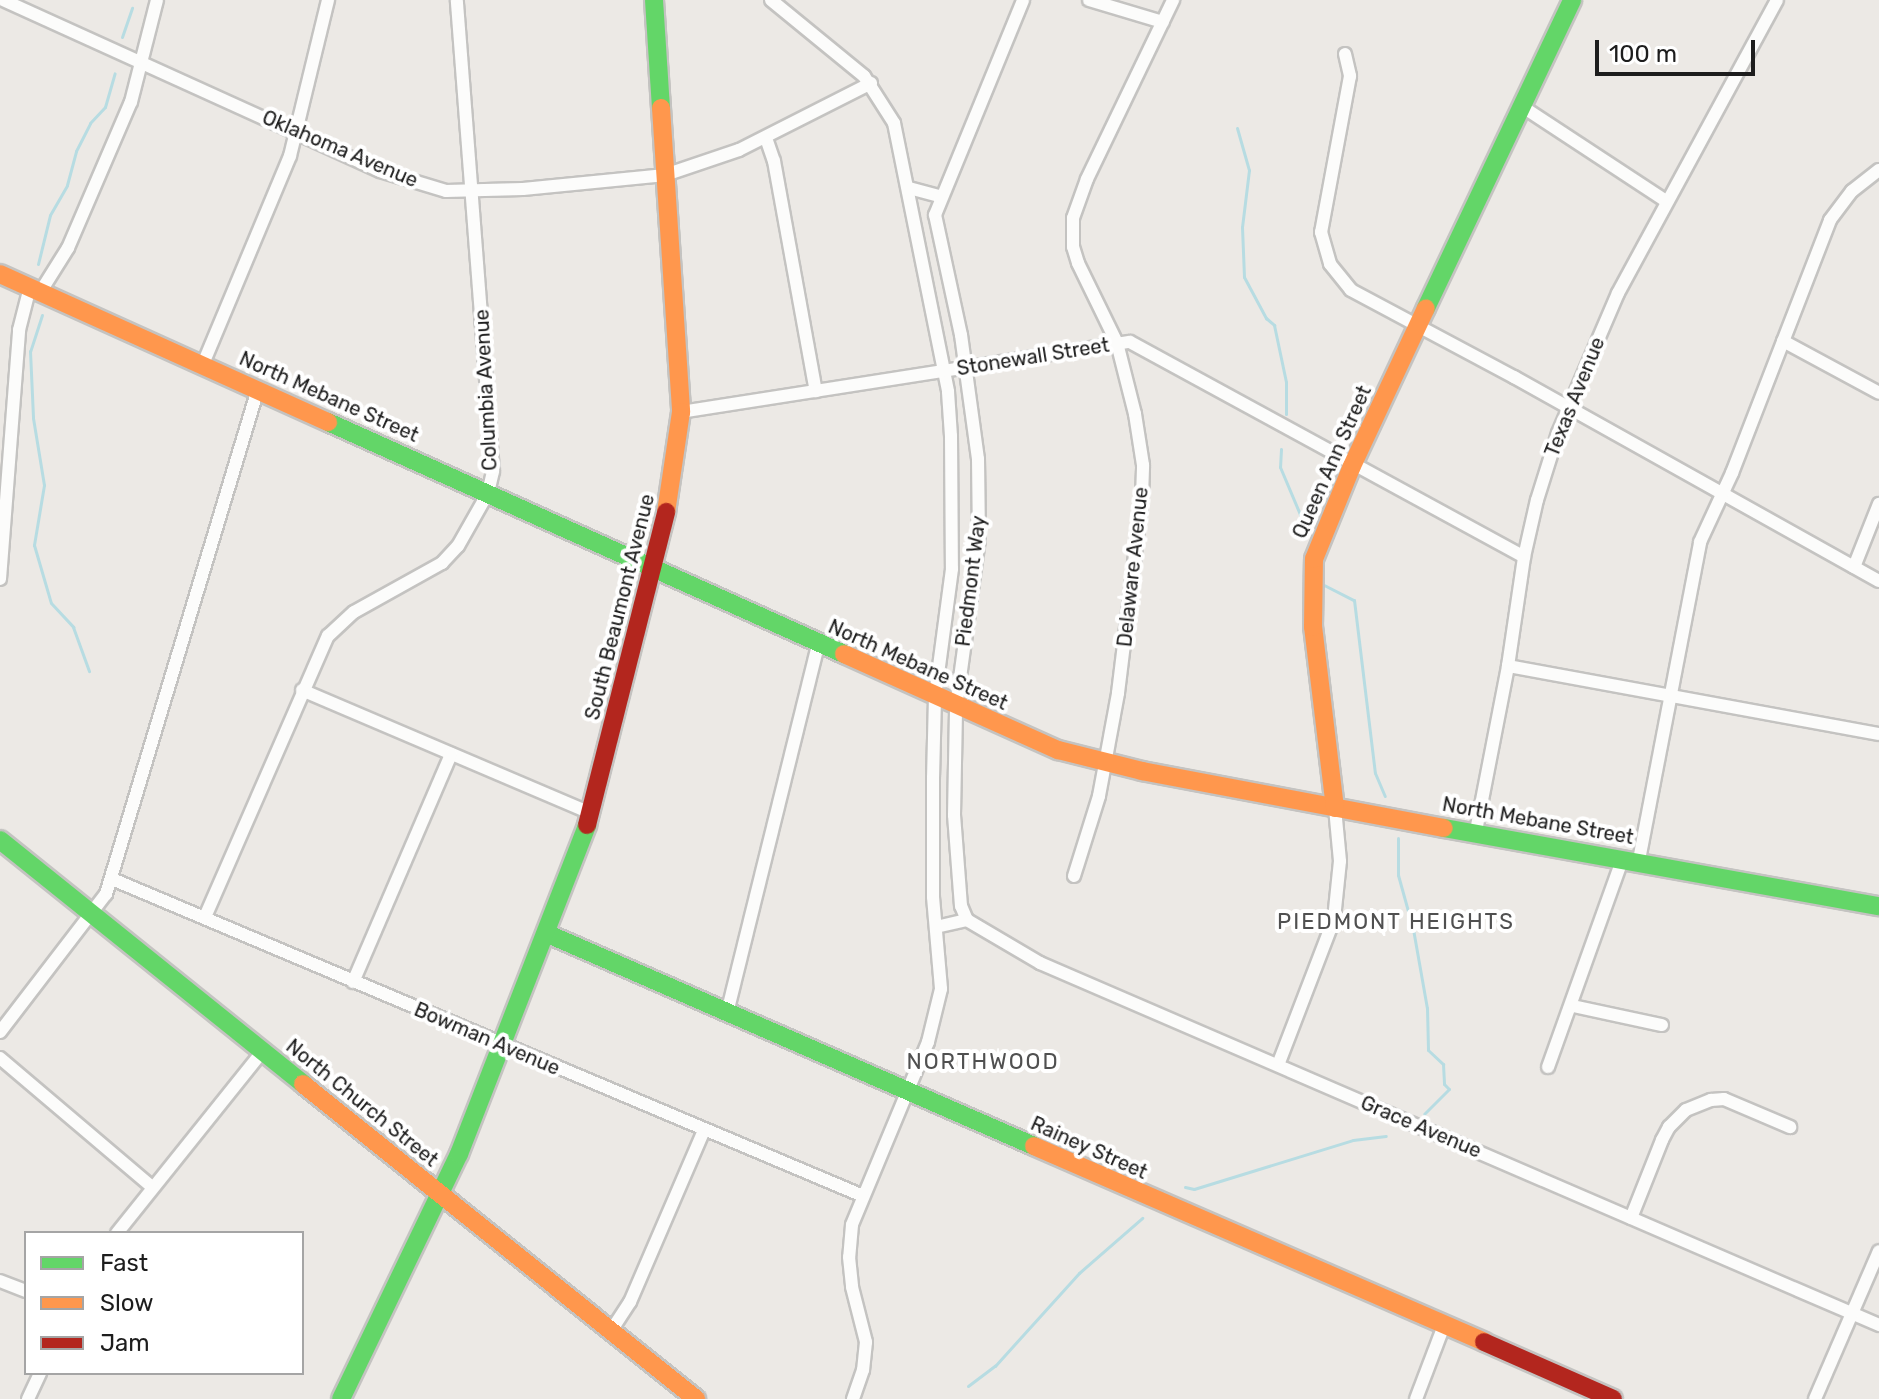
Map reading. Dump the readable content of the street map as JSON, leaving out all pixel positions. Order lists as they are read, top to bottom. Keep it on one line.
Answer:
{"streets":{"street":["Oklahoma Avenue","Stonewall Street","Columbia Avenue","North Mebane Street","Texas Avenue","Queen Ann Street","Delaware Avenue","Piedmont Way","South Beaumont Avenue","Bowman Avenue","North Church Street","Grace Avenue","Rainey Street"]},"crossings":[["Oklahoma Avenue","Columbia Avenue"],["Oklahoma Avenue","Piedmont Way"],["Oklahoma Avenue","South Beaumont Avenue"],["Stonewall Street","Texas Avenue"],["Stonewall Street","Queen Ann Street"],["Stonewall Street","Delaware Avenue"],["Stonewall Street","Piedmont Way"],["Stonewall Street","South Beaumont Avenue"],["Columbia Avenue","North Mebane Street"],["Columbia Avenue","Bowman Avenue"],["North Mebane Street","Texas Avenue"],["North Mebane Street","Queen Ann Street"],["North Mebane Street","Delaware Avenue"],["North Mebane Street","Piedmont Way"],["North Mebane Street","South Beaumont Avenue"],["Queen Ann Street","Grace Avenue"],["Piedmont Way","Bowman Avenue"],["Piedmont Way","Grace Avenue"],["Piedmont Way","Rainey Street"],["South Beaumont Avenue","Bowman Avenue"],["South Beaumont Avenue","North Church Street"],["South Beaumont Avenue","Rainey Street"]],"districts":["PIEDMONT HEIGHTS","NORTHWOOD"],"legend":["Fast","Slow","Jam"],"scale_bar":"100 m"}
